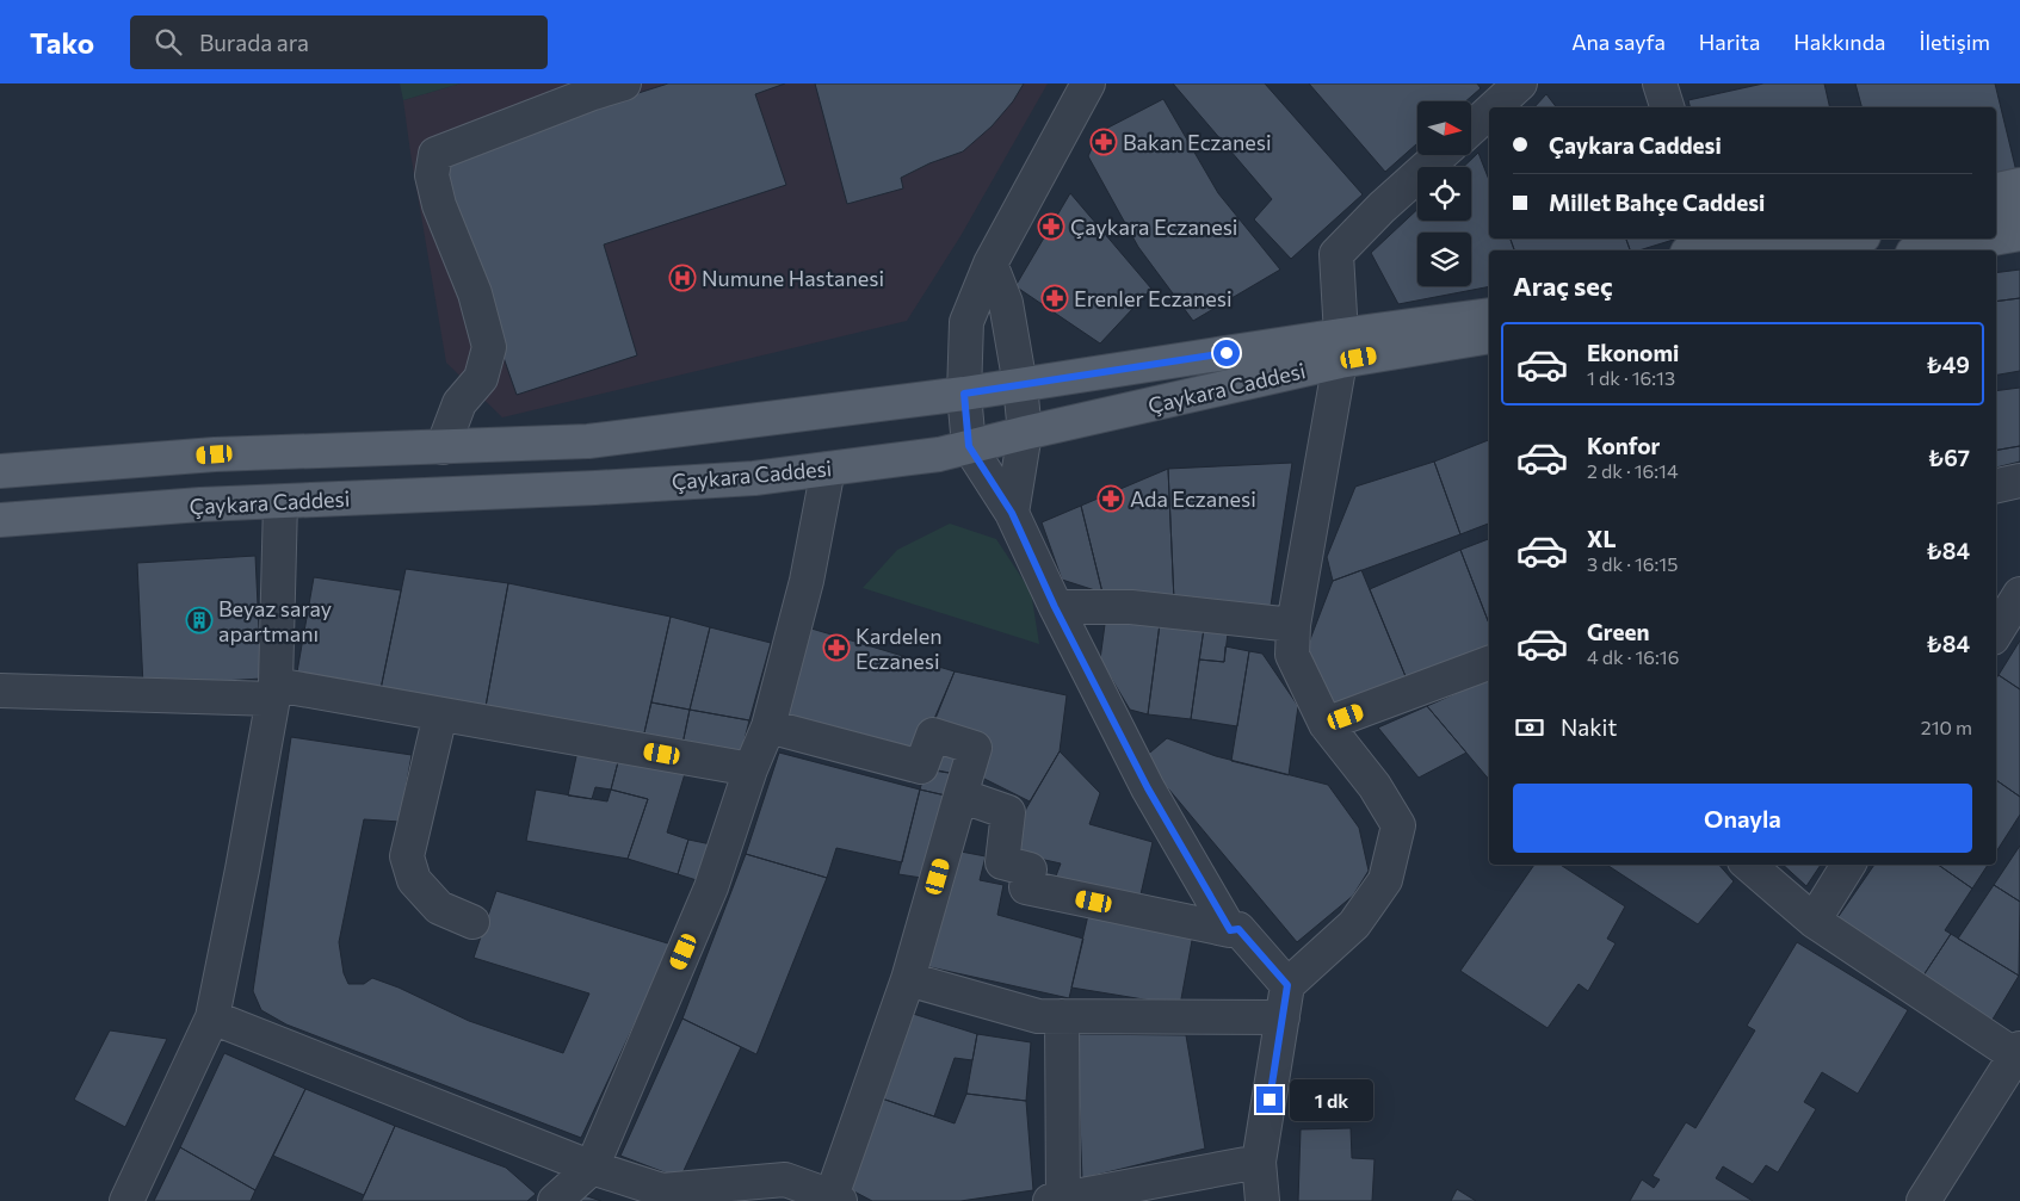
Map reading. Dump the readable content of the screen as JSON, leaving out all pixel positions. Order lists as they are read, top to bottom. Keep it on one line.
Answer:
{"streets":{"main road":["Çaykara Caddesi"]},"places":{"pharmacy":["Bakan Eczanesi","Çaykara Eczanesi","Erenler Eczanesi","Ada Eczanesi","Kardelen Eczanesi"],"hospital":["Numune Hastanesi"],"building":["Beyaz saray apartmanı"]},"north":"right","page":{"header":"Tako","search":"Burada ara","nav":["Ana sayfa","Harita","Hakkında","İletişim"],"banner":["Çaykara Caddesi","Millet Bahçe Caddesi"],"heading":"Araç seç","list":[{"name":"Ekonomi","note":"1 dk · 16:13","value":"₺49"},{"name":"Konfor","note":"2 dk · 16:14","value":"₺67"},{"name":"XL","note":"3 dk · 16:15","value":"₺84"},{"name":"Green","note":"4 dk · 16:16","value":"₺84"}],"pay":["Nakit","210 m"],"buttons":"Onayla","bubble":"1 dk"}}
